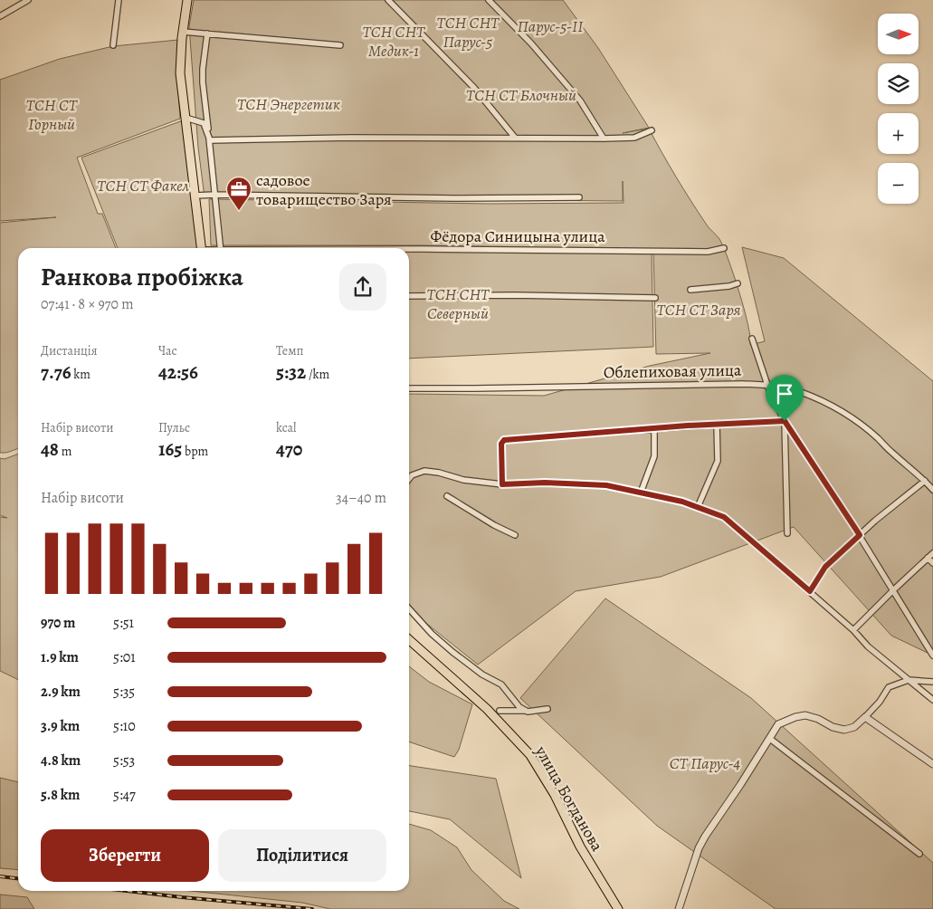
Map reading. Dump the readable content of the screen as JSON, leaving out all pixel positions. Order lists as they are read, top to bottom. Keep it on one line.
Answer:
{"streets":{"main road":["улица Богданова"],"street":["Фёдора Синицына улица","Облепиховая улица"]},"parks":["ТСН СНТ Парус-5","Парус-5-II","ТСН СНТ Медик-1","ТСН СТ Блочный","ТСН Энергетик","ТСН СТ Горный","ТСН СТ Факел","ТСН СНТ Северный","ТСН СТ Заря","СТ Парус-4"],"places":{"office":["садовое товарищество Заря"]},"north":"right","page":{"map_buttons":["+","−"],"heading":["Ранкова пробіжка","07:41 · 8 × 970 m"],"stats":[["Дистанція","7.76 km"],["Час","42:56"],["Темп","5:32 /km"],["Набір висоти","48 m"],["Пульс","165 bpm"],["kcal","470"]],"chart":["Набір висоти","34–40 m"],"list":[{"name":"970 m","note":"5:51"},{"name":"1.9 km","note":"5:01"},{"name":"2.9 km","note":"5:35"},{"name":"3.9 km","note":"5:10"},{"name":"4.8 km","note":"5:53"},{"name":"5.8 km","note":"5:47"}],"buttons":["Зберегти","Поділитися"]}}
